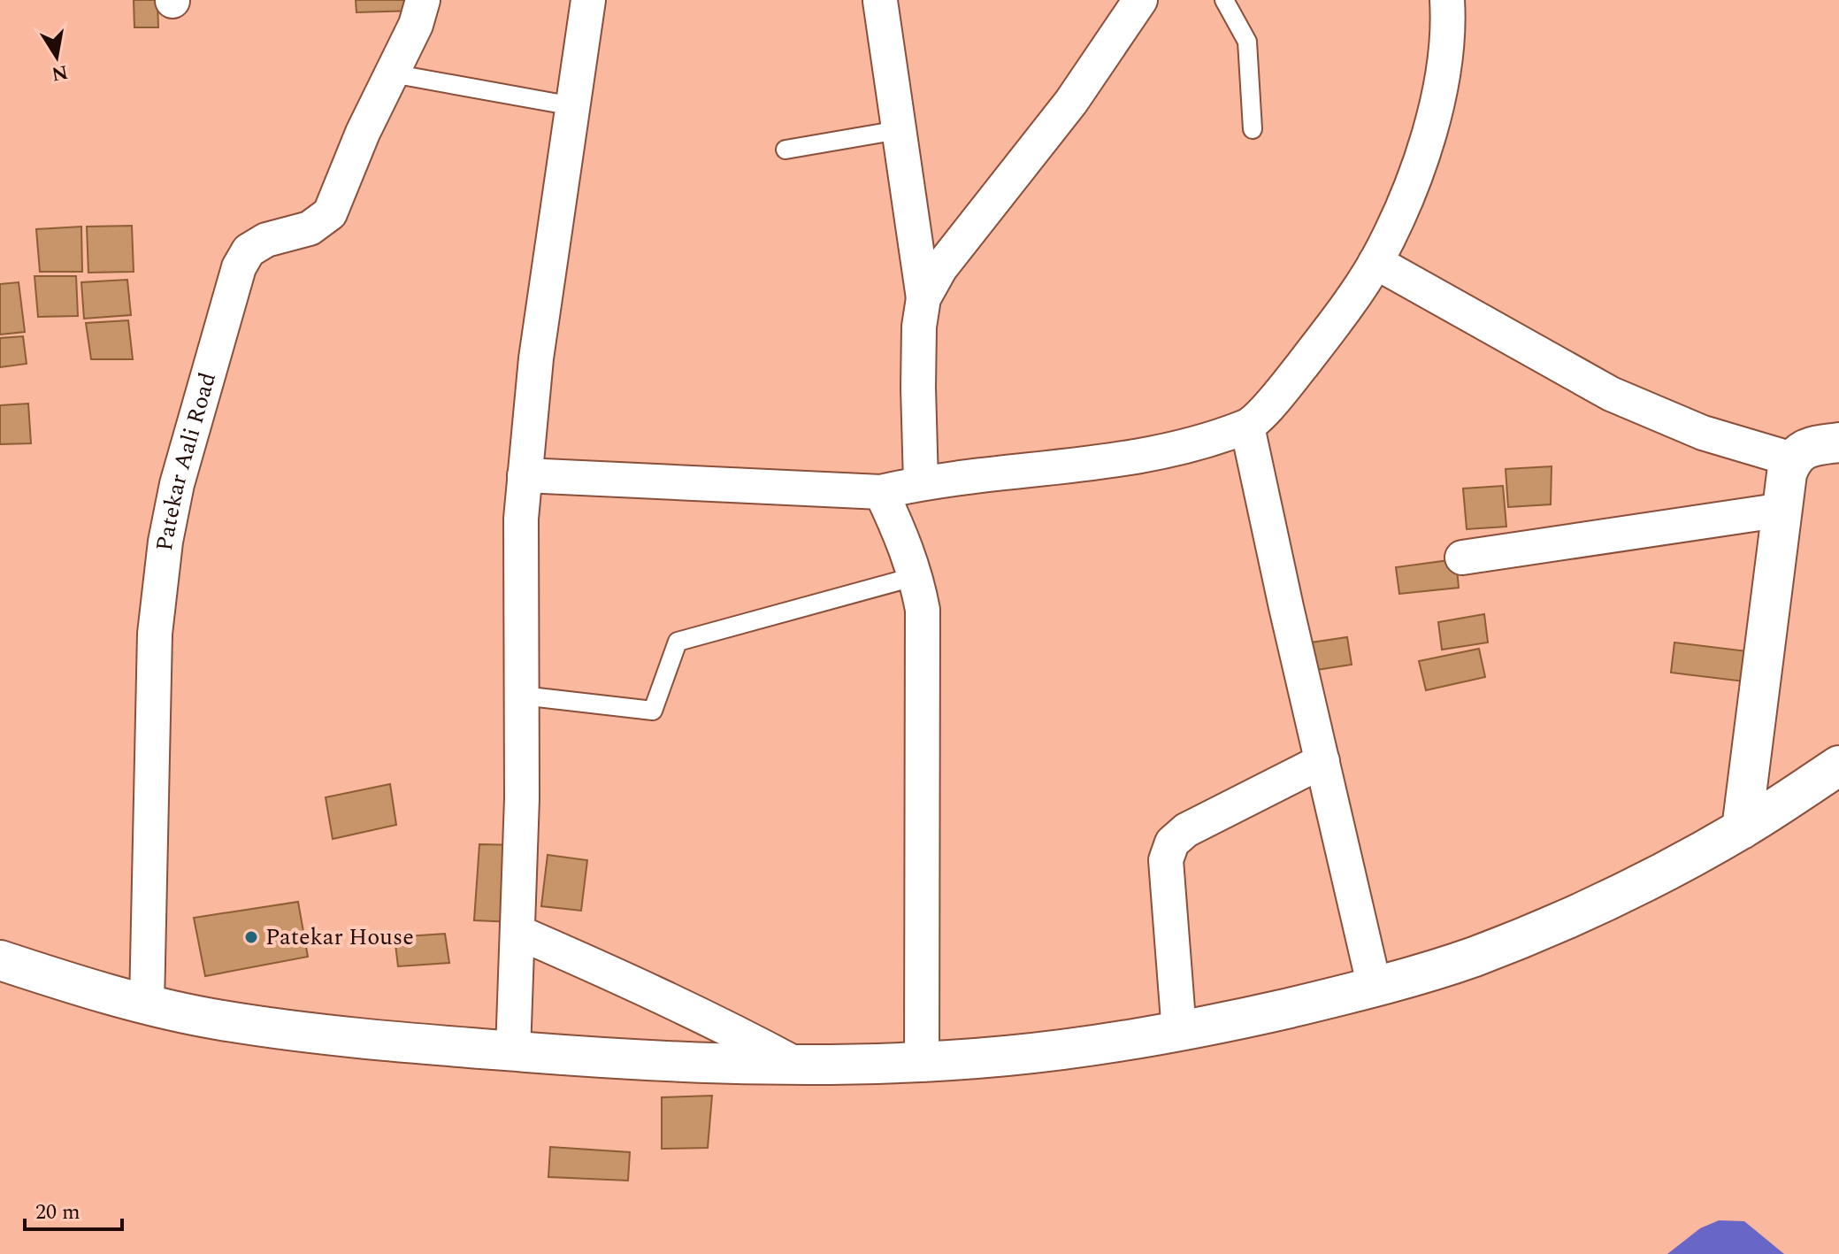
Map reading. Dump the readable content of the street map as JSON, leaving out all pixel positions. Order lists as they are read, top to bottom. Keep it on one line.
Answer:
{"streets":{"street":["Patekar Aali Road"]},"places":["Patekar House"],"scale_bar":"20 m","north":"bottom"}
